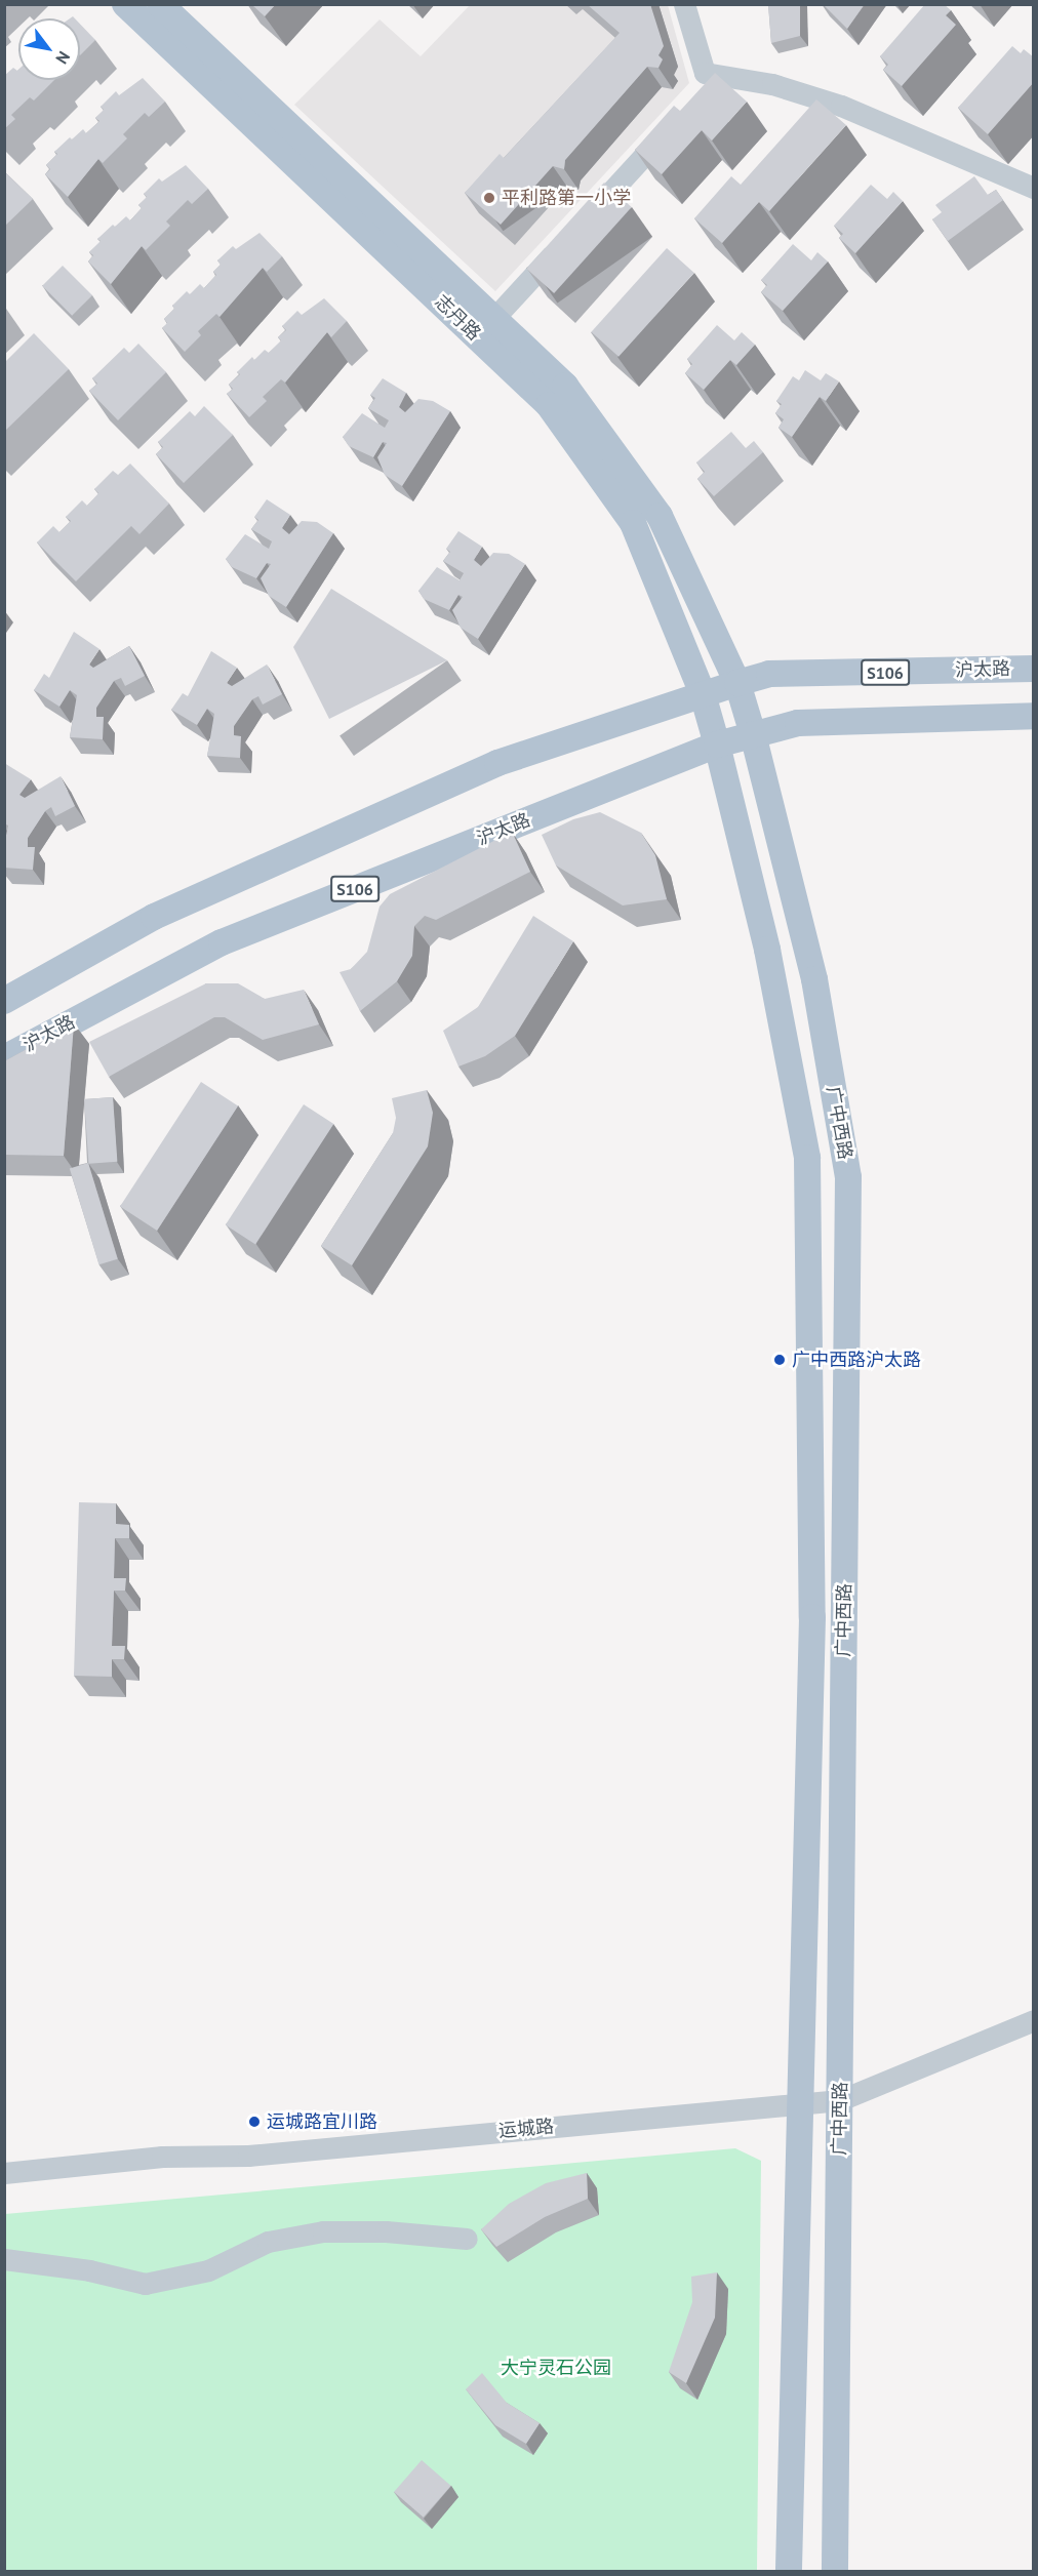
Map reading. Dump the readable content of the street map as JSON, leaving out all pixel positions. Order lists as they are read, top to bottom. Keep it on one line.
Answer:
{"streets":{"main road":["志丹路","沪太路","S106","广中西路"],"street":["运城路"]},"crossings":[["志丹路","沪太路"],["志丹路","广中西路"],["沪太路","广中西路"],["广中西路","运城路"]],"parks":["大宁灵石公园"],"places":["平利路第一小学","广中西路沪太路","运城路宜川路"],"north":"bottom right"}
